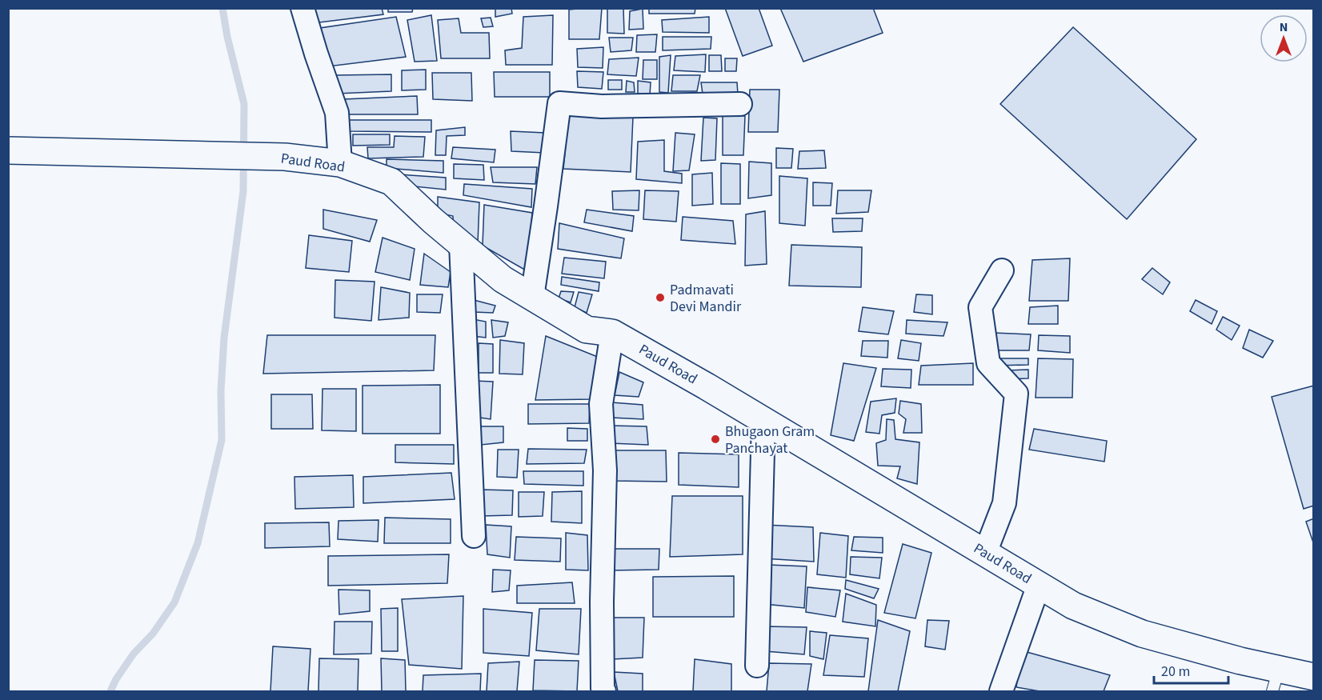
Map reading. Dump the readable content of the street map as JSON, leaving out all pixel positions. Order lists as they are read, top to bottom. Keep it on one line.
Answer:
{"streets":{"main road":["Paud Road"]},"places":["Padmavati Devi Mandir","Bhugaon Gram Panchayat"],"scale_bar":"20 m","north":"top"}
